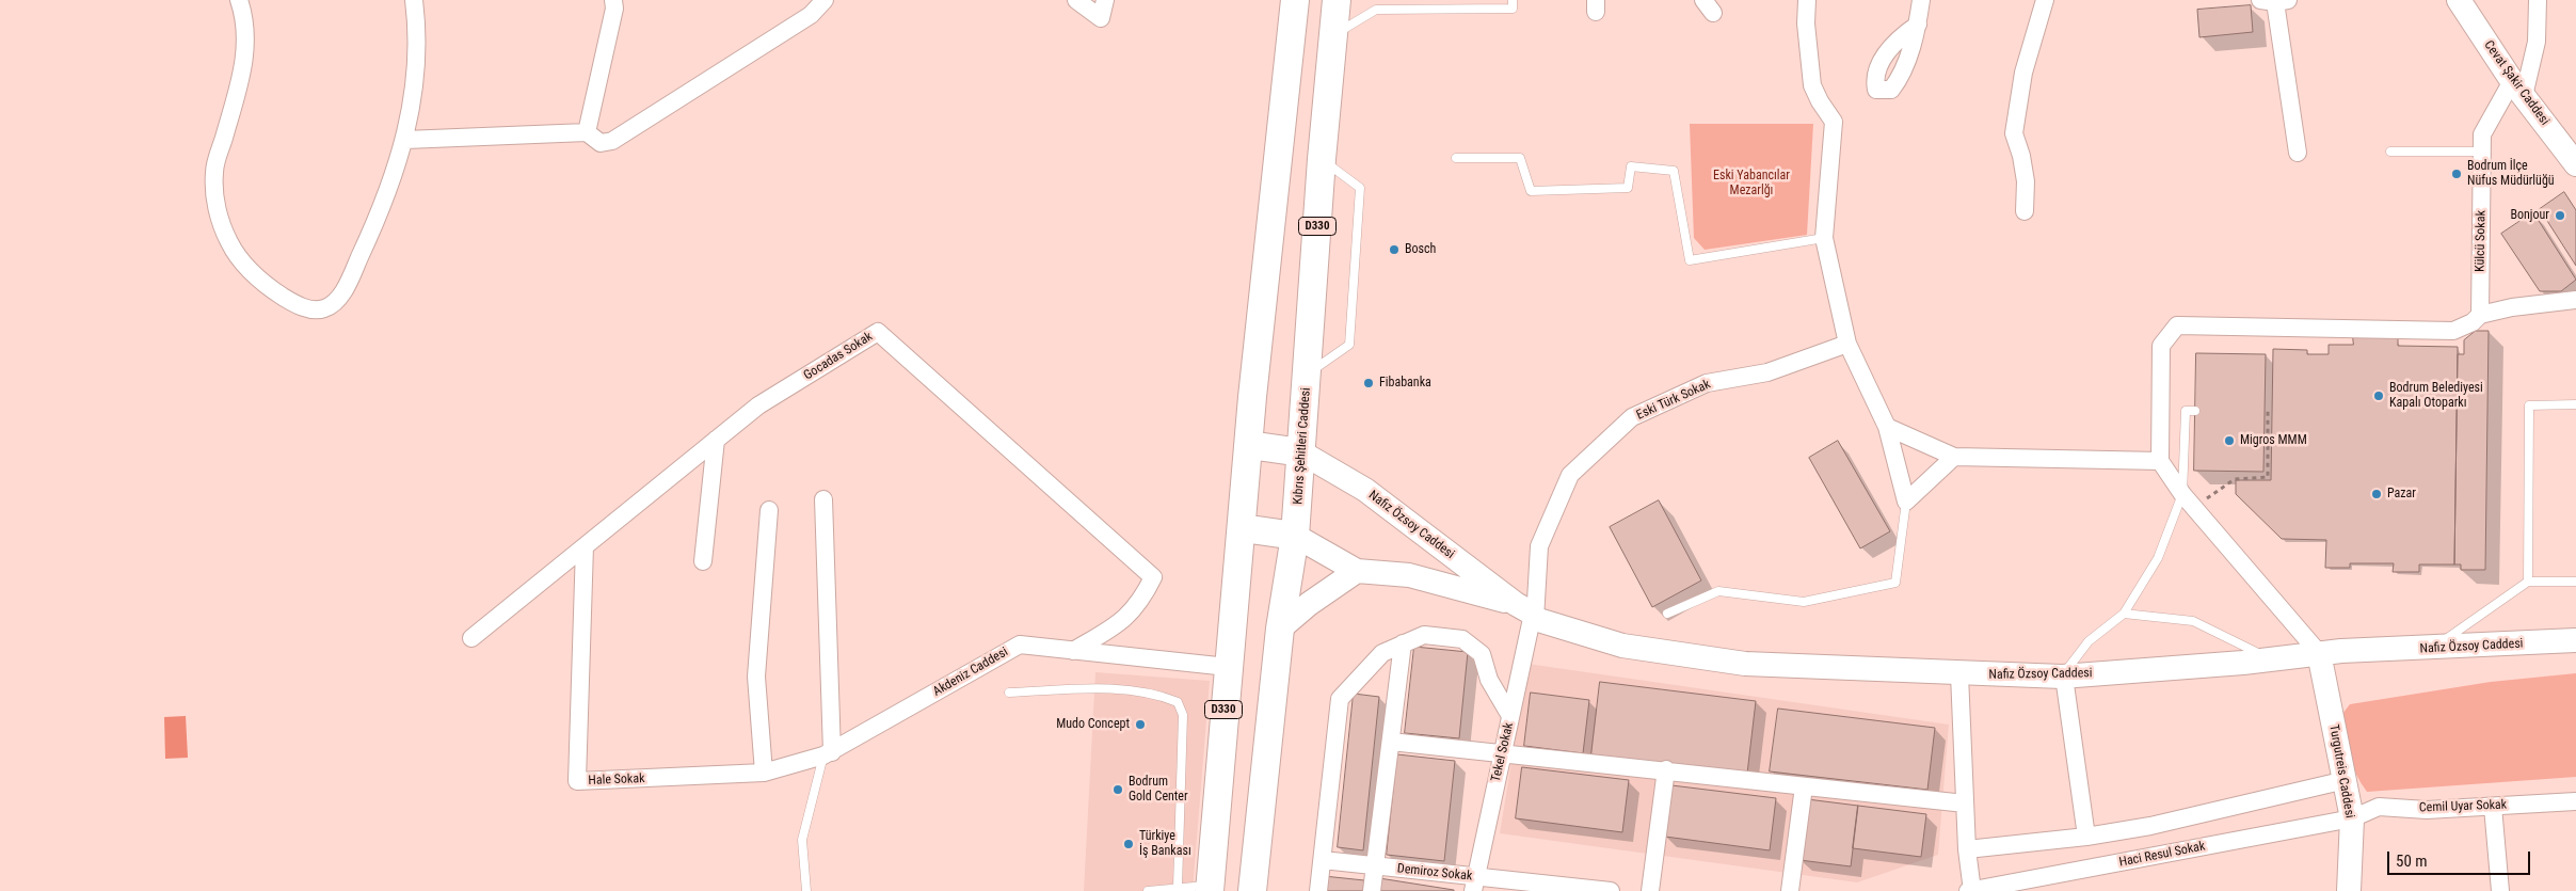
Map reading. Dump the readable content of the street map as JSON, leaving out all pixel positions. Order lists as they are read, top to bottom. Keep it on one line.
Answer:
{"streets":{"highway":["D330","Kıbrıs Şehitleri Caddesi"],"main road":["Cevat Şakir Caddesi","Nafiz Özsoy Caddesi","Turgutreis Caddesi"],"street":["Külcü Sokak","Gocadas Sokak","Eski Türk Sokak","Akdeniz Caddesi","Tekel Sokak","Hale Sokak","Cemil Uyar Sokak","Haci Resul Sokak","Demiroz Sokak"]},"crossings":[["D330","Akdeniz Caddesi"],["Gocadas Sokak","Akdeniz Caddesi"],["Gocadas Sokak","Hale Sokak"],["Eski Türk Sokak","Nafiz Özsoy Caddesi"],["Eski Türk Sokak","Tekel Sokak"],["Kıbrıs Şehitleri Caddesi","Nafiz Özsoy Caddesi"],["Nafiz Özsoy Caddesi","Tekel Sokak"],["Nafiz Özsoy Caddesi","Turgutreis Caddesi"],["Akdeniz Caddesi","Hale Sokak"],["Tekel Sokak","Demiroz Sokak"],["Turgutreis Caddesi","Cemil Uyar Sokak"],["Turgutreis Caddesi","Haci Resul Sokak"],["Cemil Uyar Sokak","Haci Resul Sokak"]],"parks":["Eski Yabancılar Mezarlğı"],"places":["Bodrum İlçe Nüfus Müdürlüğü","Bonjour","Bosch","Fibabanka","Bodrum Belediyesi Kapalı Otoparkı","Migros MMM","Pazar","Mudo Concept","Bodrum Gold Center","Türkiye İş Bankası"],"scale_bar":"50 m"}
